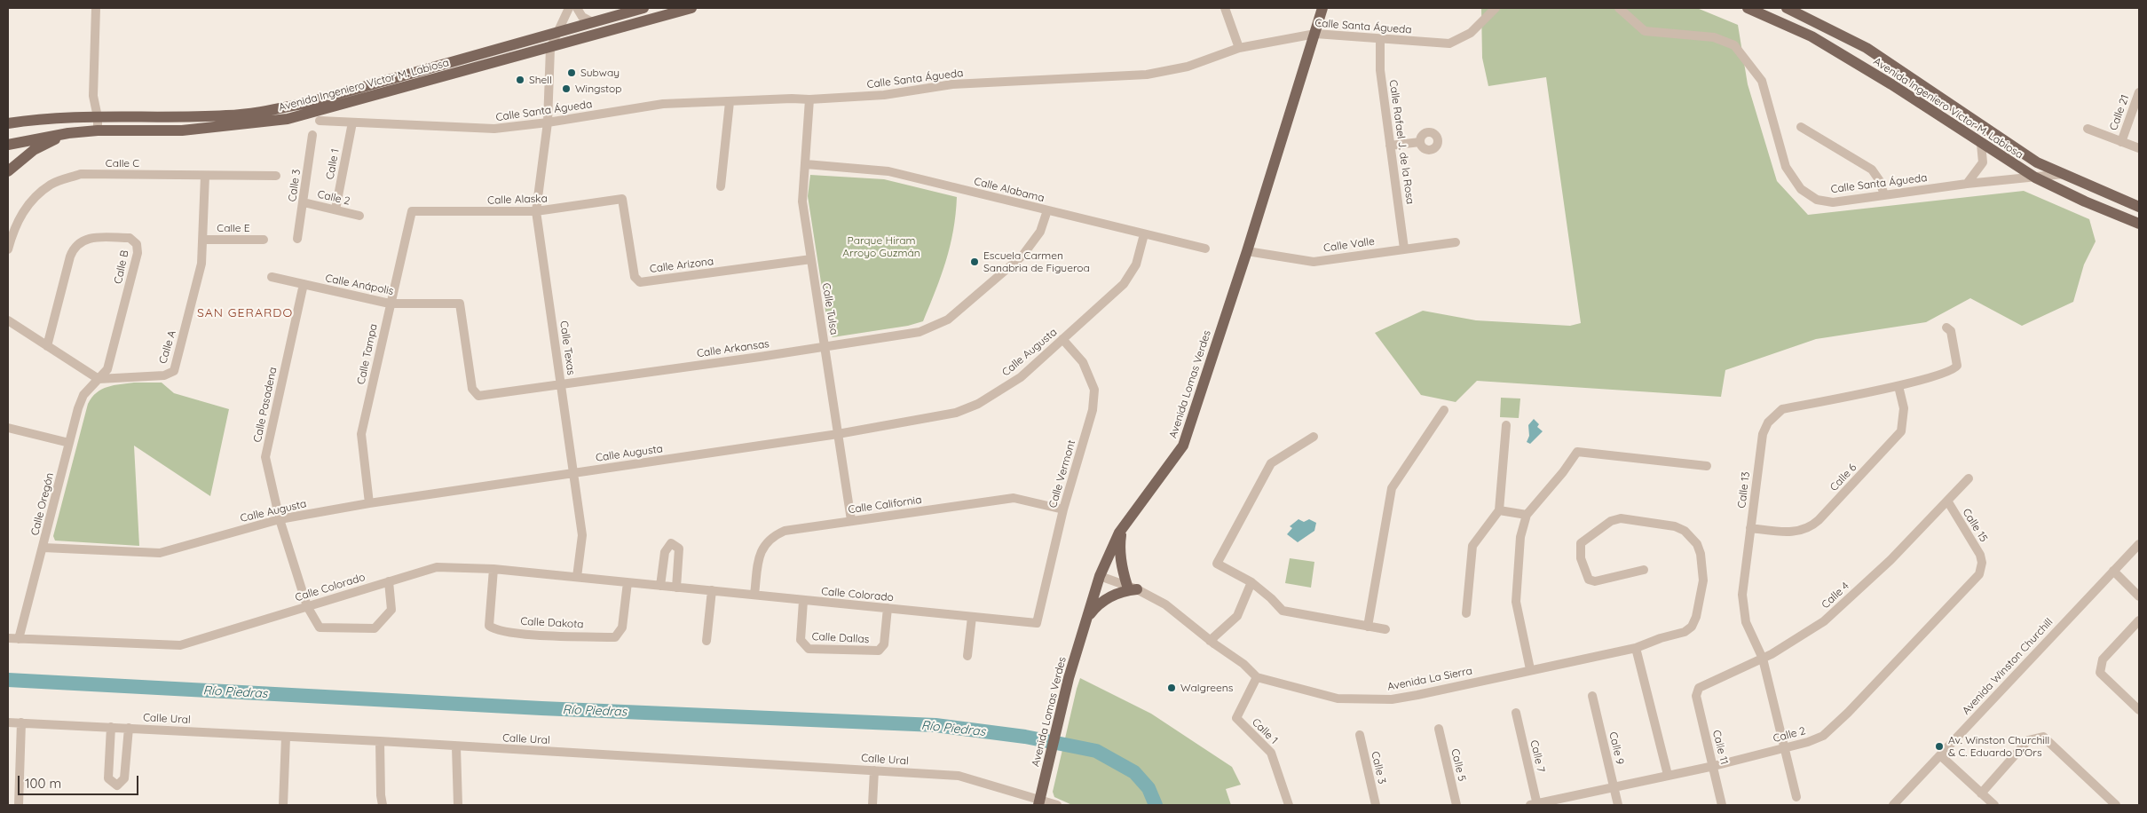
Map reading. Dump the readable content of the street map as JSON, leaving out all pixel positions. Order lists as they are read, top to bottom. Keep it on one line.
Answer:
{"streets":{"main road":["Avenida Ingeniero Víctor M. Labiosa","Avenida Lomas Verdes"],"street":["Calle Santa Águeda","Calle 21","Calle Rafael J. de la Rosa","Calle C","Calle 1","Calle 3","Calle Alabama","Calle 2","Calle Alaska","Calle E","Calle Valle","Calle Arizona","Calle B","Calle Anápolis","Calle Tulsa","Calle A","Calle Texas","Calle Arkansas","Calle Augusta","Calle Tampa","Calle Pasadena","Calle Vermont","Calle 6","Calle 13","Calle Oregón","Calle California","Calle 15","Calle Colorado","Calle 4","Calle Dakota","Calle Dallas","Avenida Winston Churchill","Avenida La Sierra","Calle Ural","Calle 11","Calle 9","Calle 7","Calle 5"]},"crossings":[["Calle Santa Águeda","Avenida Ingeniero Víctor M. Labiosa"],["Calle Santa Águeda","Calle Rafael J. de la Rosa"],["Calle Santa Águeda","Calle 1"],["Calle Santa Águeda","Calle Tulsa"],["Calle Santa Águeda","Calle Texas"],["Calle Santa Águeda","Avenida Lomas Verdes"],["Avenida Ingeniero Víctor M. Labiosa","Calle Texas"],["Calle Rafael J. de la Rosa","Calle Valle"],["Calle C","Calle A"],["Calle 1","Calle 2"],["Calle 1","Avenida La Sierra"],["Calle 3","Calle 2"],["Calle Alabama","Calle Tulsa"],["Calle Alabama","Calle Arkansas"],["Calle Alabama","Calle Augusta"],["Calle 2","Calle 13"],["Calle 2","Calle 15"],["Calle 2","Calle 11"],["Calle 2","Calle 9"],["Calle 2","Calle 7"],["Calle Alaska","Calle Arizona"],["Calle Alaska","Calle Texas"],["Calle Alaska","Calle Tampa"],["Calle E","Calle A"],["Calle Valle","Avenida Lomas Verdes"],["Calle Arizona","Calle Tulsa"],["Calle B","Calle A"],["Calle B","Calle Oregón"],["Calle Anápolis","Calle Arkansas"],["Calle Anápolis","Calle Tampa"],["Calle Anápolis","Calle Pasadena"],["Calle Tulsa","Calle Arkansas"],["Calle Tulsa","Calle Augusta"],["Calle Tulsa","Calle California"],["Calle A","Calle Oregón"],["Calle Texas","Calle Arkansas"],["Calle Texas","Calle Augusta"],["Calle Texas","Calle Colorado"],["Calle Augusta","Calle Tampa"],["Calle Augusta","Calle Pasadena"],["Calle Augusta","Calle Vermont"],["Calle Augusta","Calle Oregón"],["Avenida Lomas Verdes","Avenida La Sierra"],["Avenida Lomas Verdes","Calle Ural"],["Calle Pasadena","Calle Colorado"],["Calle Vermont","Calle California"],["Calle Vermont","Calle Colorado"],["Calle 6","Calle 13"],["Calle 13","Calle 4"],["Calle Oregón","Calle Colorado"],["Calle California","Calle Colorado"],["Calle 15","Calle 4"],["Calle Colorado","Calle Dakota"],["Calle Colorado","Calle Dallas"],["Calle 4","Calle 11"]],"districts":["SAN GERARDO"],"water":["Río Piedras"],"parks":["Parque Hiram Arroyo Guzmán"],"places":["Subway","Shell","Wingstop","Escuela Carmen Sanabria de Figueroa","Walgreens","Av. Winston Churchill & C. Eduardo D'Ors"],"scale_bar":"100 m"}
